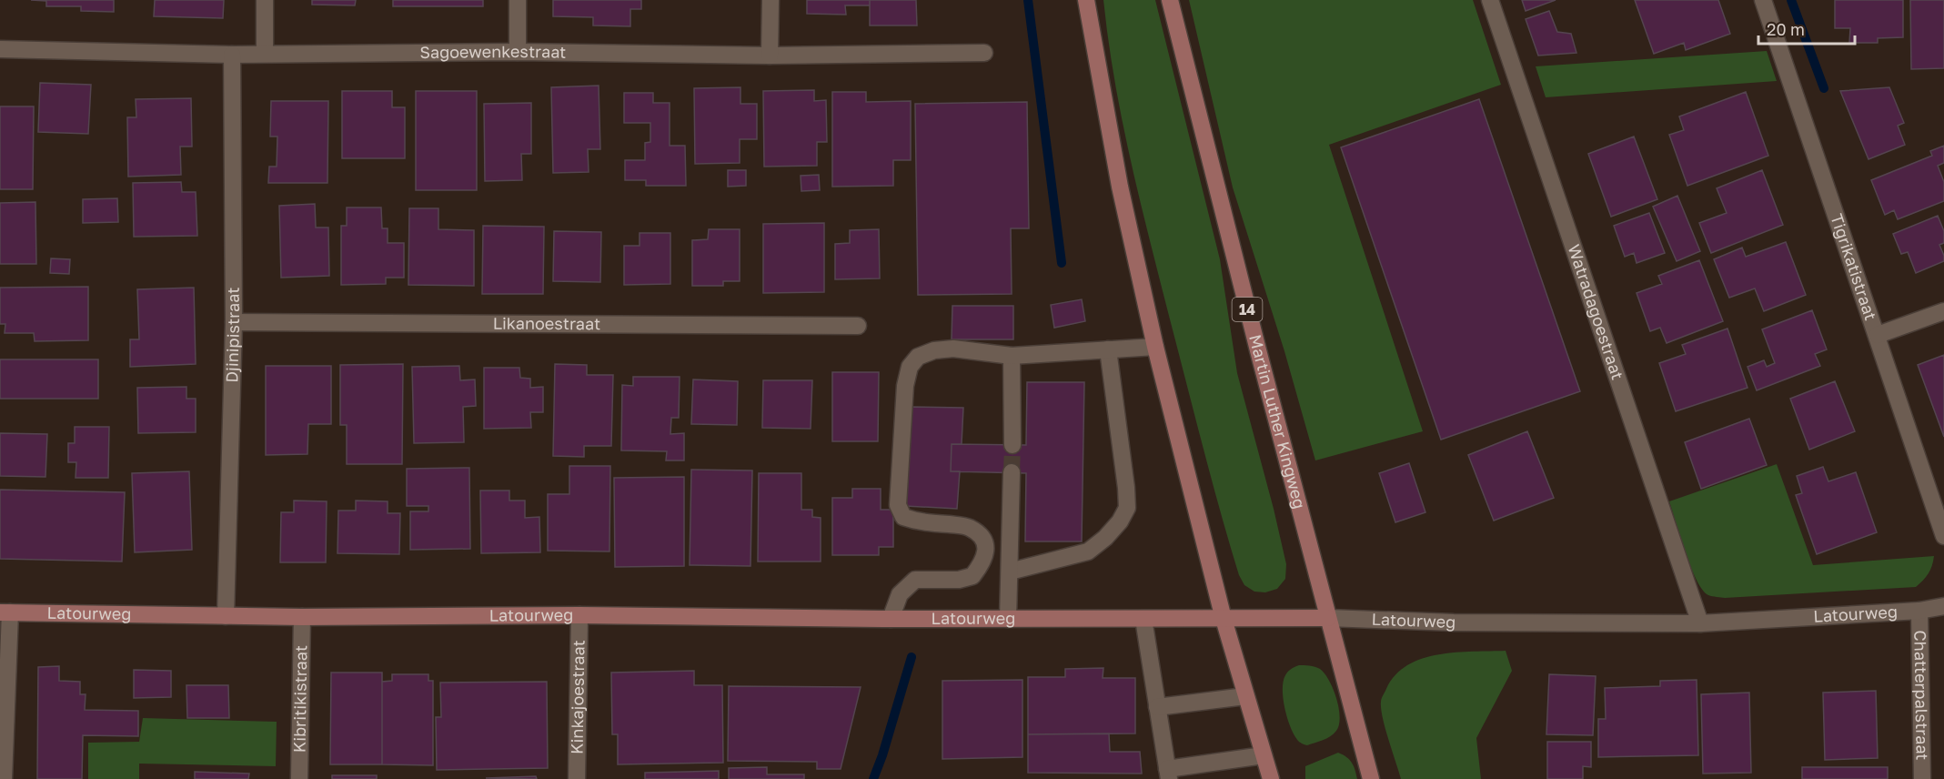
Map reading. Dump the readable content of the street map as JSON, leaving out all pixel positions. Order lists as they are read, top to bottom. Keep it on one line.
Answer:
{"streets":{"main road":["14","Martin Luther Kingweg","Latourweg"],"street":["Sagoewenkestraat","Tigrikatistraat","Watradagoestraat","Likanoestraat","Djinipistraat","Chatterpalstraat","Kinkajoestraat","Kibritikistraat"]},"crossings":[["Sagoewenkestraat","Djinipistraat"],["Watradagoestraat","Latourweg"],["Likanoestraat","Djinipistraat"],["Djinipistraat","Latourweg"],["Martin Luther Kingweg","Latourweg"],["Latourweg","Chatterpalstraat"],["Latourweg","Kinkajoestraat"],["Latourweg","Kibritikistraat"]],"scale_bar":"20 m"}
